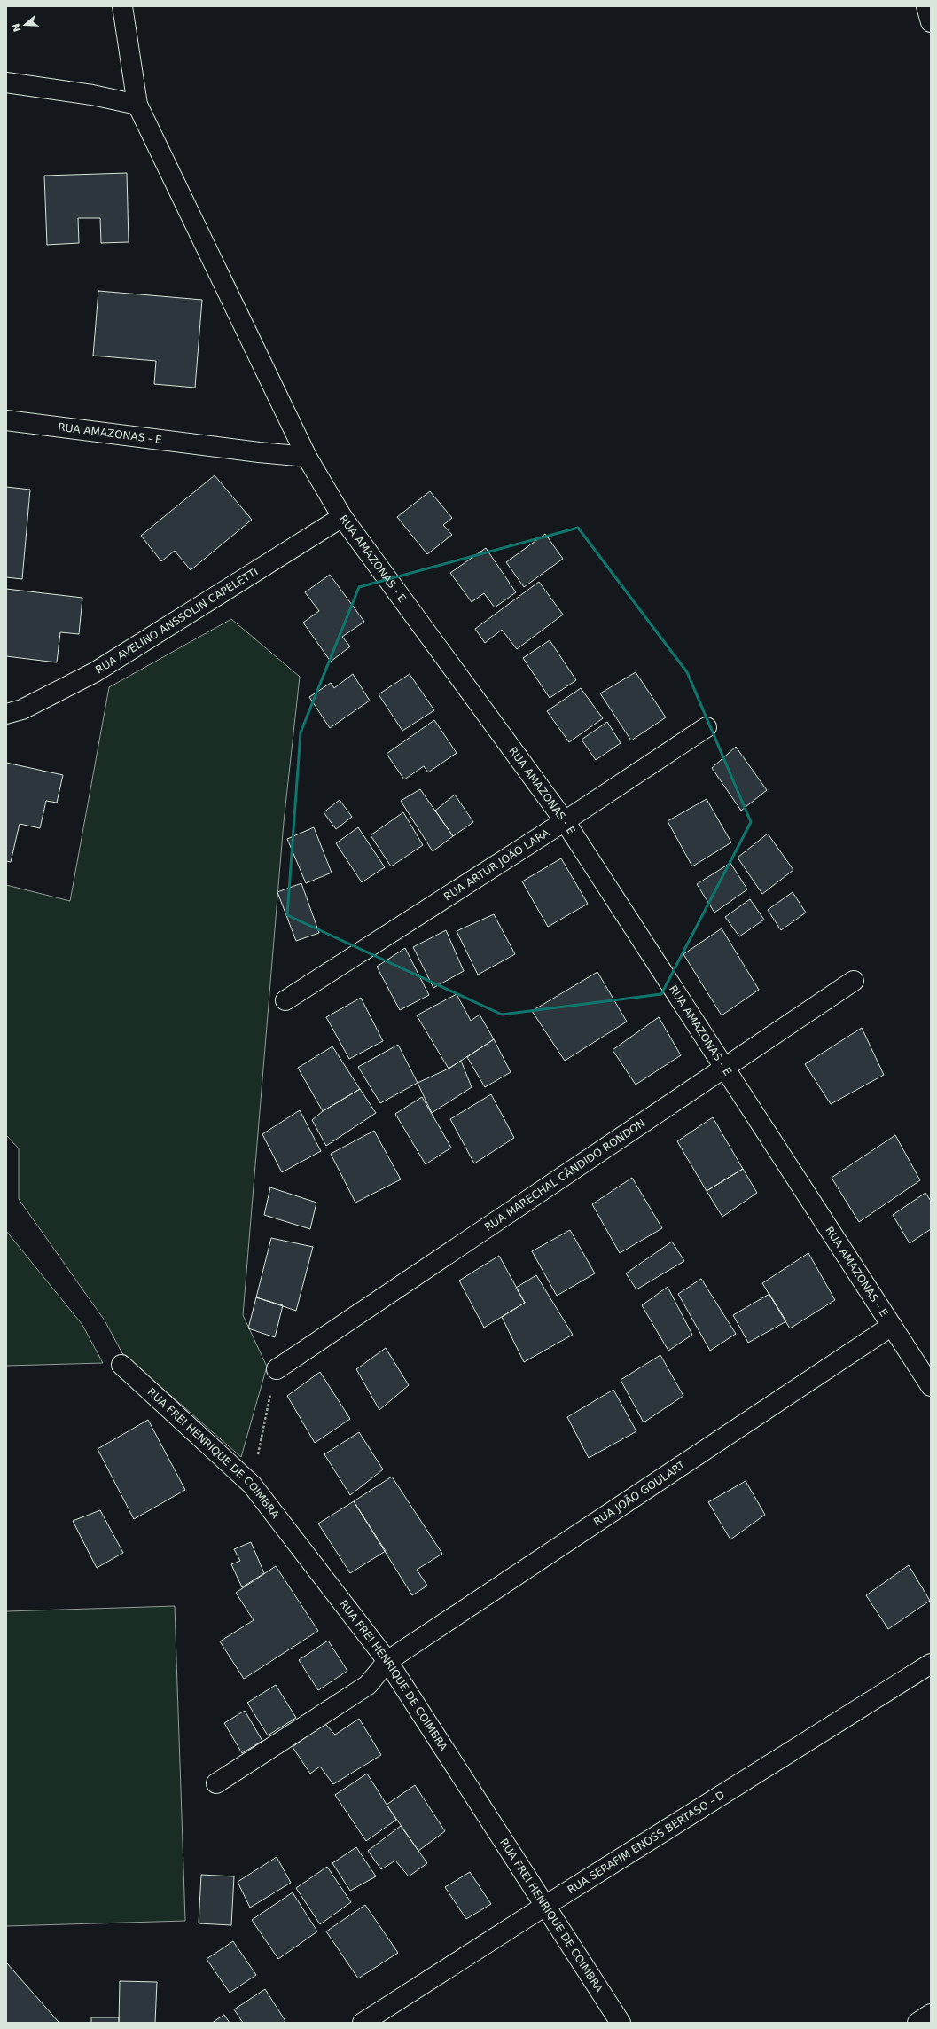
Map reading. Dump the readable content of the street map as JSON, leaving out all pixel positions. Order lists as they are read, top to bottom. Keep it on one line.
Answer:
{"streets":{"street":["RUA AMAZONAS - E","RUA AVELINO ANSSOLIN CAPELETTI","RUA ARTUR JOÃO LARA","RUA MARECHAL CÂNDIDO RONDON","RUA FREI HENRIQUE DE COIMBRA","RUA JOÃO GOULART","RUA SERAFIM ENOSS BERTASO - D"]},"crossings":[["RUA AMAZONAS - E","RUA AVELINO ANSSOLIN CAPELETTI"],["RUA AMAZONAS - E","RUA ARTUR JOÃO LARA"],["RUA AMAZONAS - E","RUA MARECHAL CÂNDIDO RONDON"],["RUA AMAZONAS - E","RUA JOÃO GOULART"],["RUA FREI HENRIQUE DE COIMBRA","RUA JOÃO GOULART"],["RUA FREI HENRIQUE DE COIMBRA","RUA SERAFIM ENOSS BERTASO - D"]],"north":"left"}
